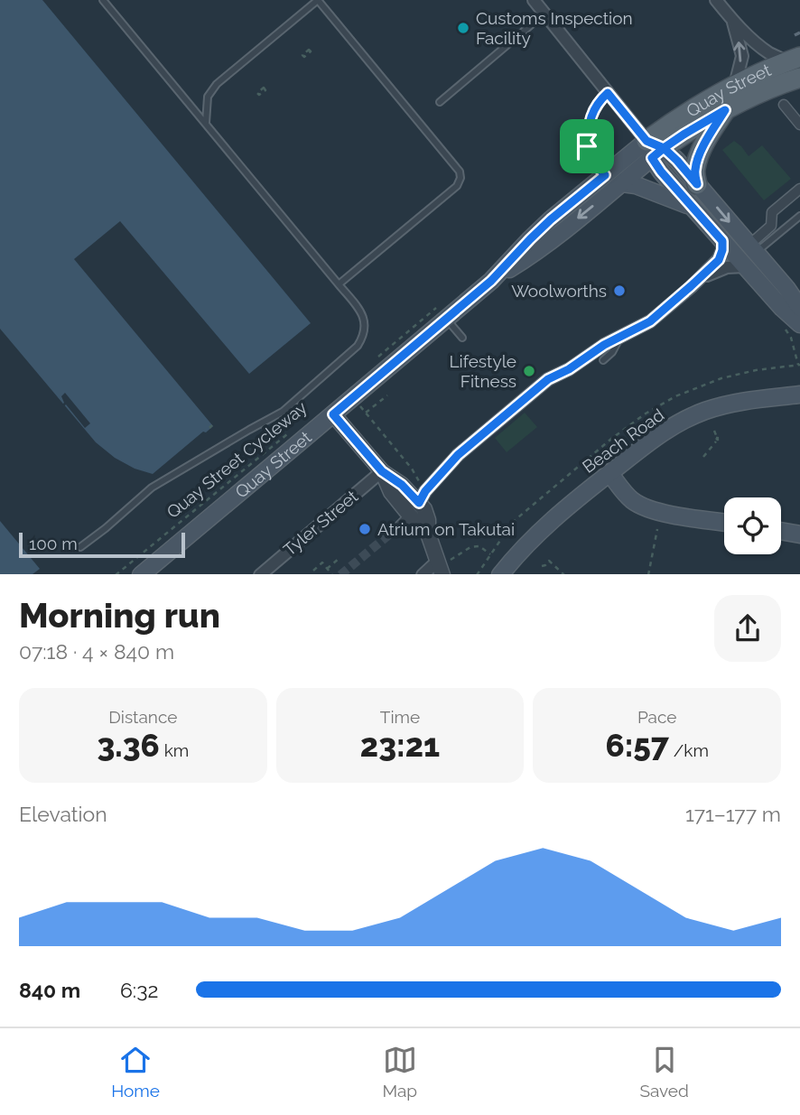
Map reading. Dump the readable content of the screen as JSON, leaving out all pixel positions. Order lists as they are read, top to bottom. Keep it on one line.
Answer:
{"streets":{"main road":["Quay Street","Beach Road"],"street":["Tyler Street"],"path":["Quay Street Cycleway"]},"places":["Customs Inspection Facility","Woolworths","Lifestyle Fitness","Atrium on Takutai"],"scale_bar":"100 m","page":{"scale":"100 m","heading":["Morning run","07:18 · 4 × 840 m"],"stats":[["Distance","3.36 km"],["Time","23:21"],["Pace","6:57 /km"]],"chart":["Elevation","171–177 m"],"list":[{"name":"840 m","note":"6:32"}],"tabs":["Home","Map","Saved"]}}
